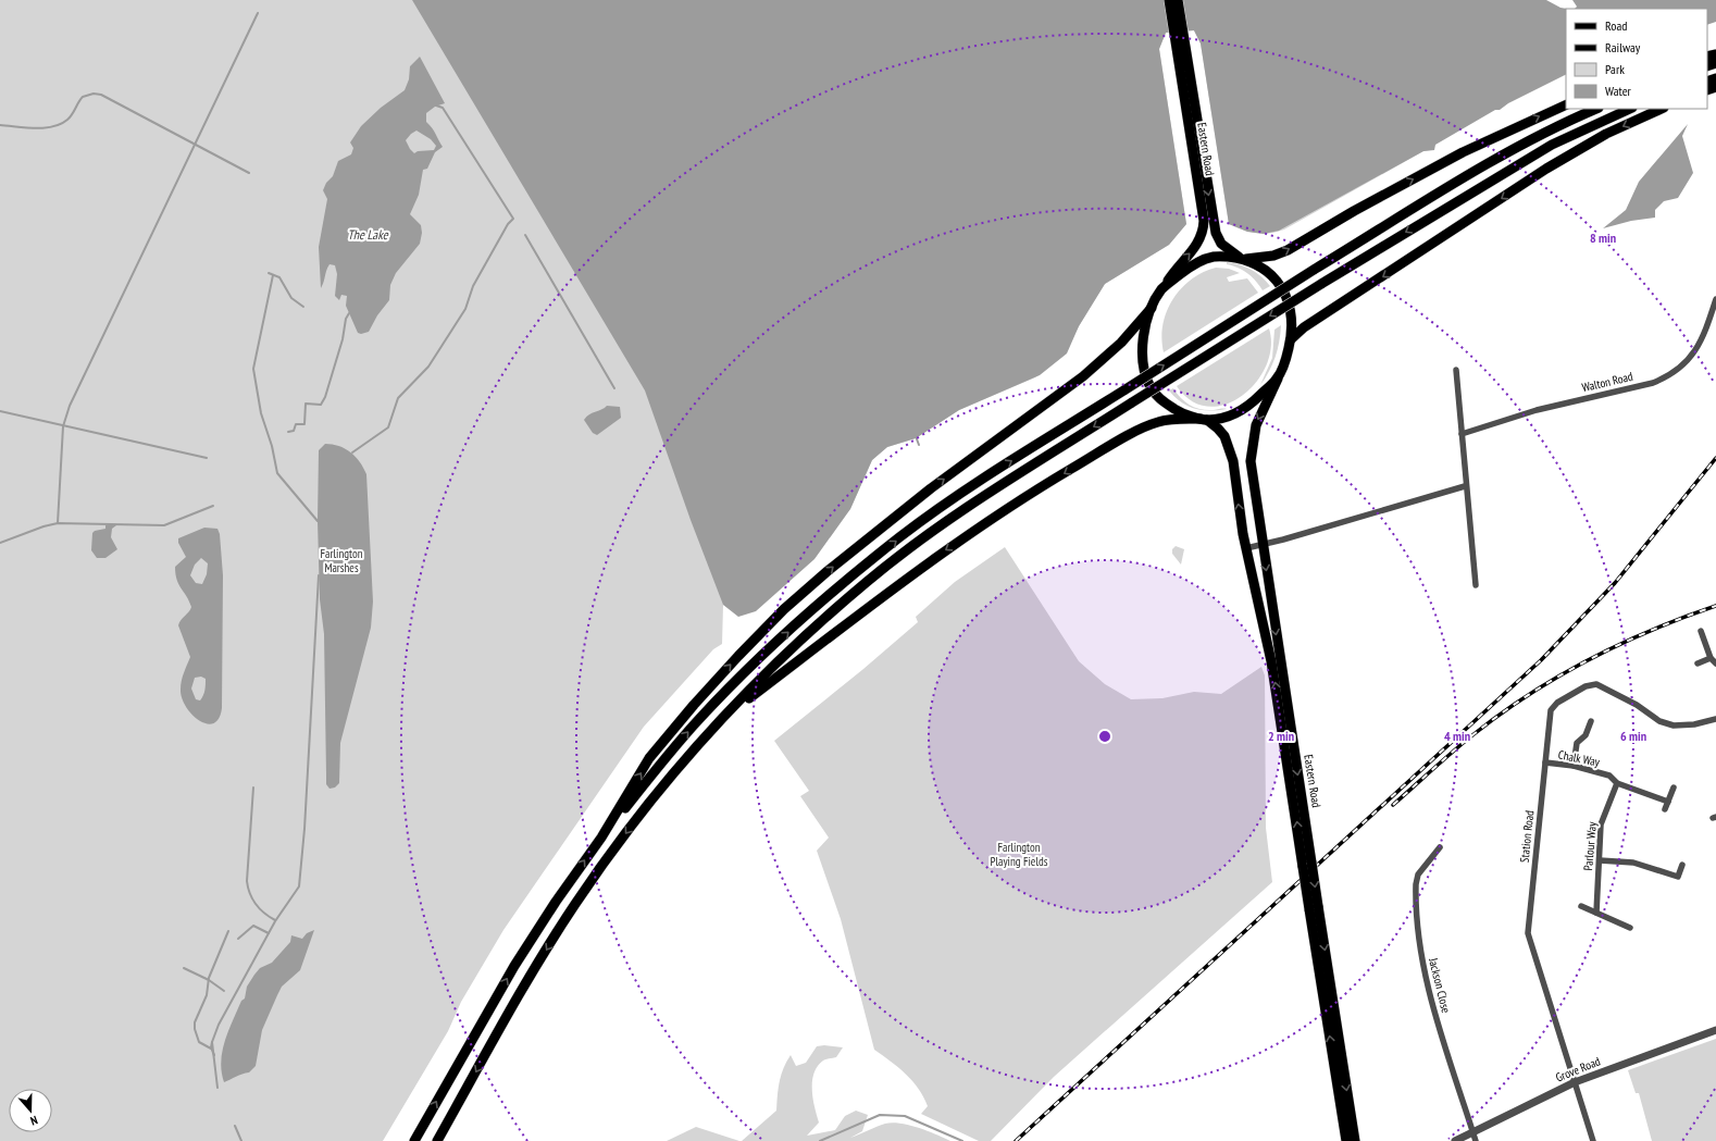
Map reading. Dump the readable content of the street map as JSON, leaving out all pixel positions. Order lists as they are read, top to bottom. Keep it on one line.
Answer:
{"streets":{"main road":["Eastern Road"],"street":["Walton Road","Chalk Way","Station Road","Parlour Way","Jackson Close","Grove Road"]},"crossings":[["Chalk Way","Station Road"],["Chalk Way","Parlour Way"],["Station Road","Grove Road"],["Jackson Close","Grove Road"]],"water":["The Lake"],"parks":["Farlington Marshes","Farlington Playing Fields"],"legend":["Road","Railway","Park","Water"],"north":"bottom","rings":["8 min","2 min","4 min","6 min"]}
